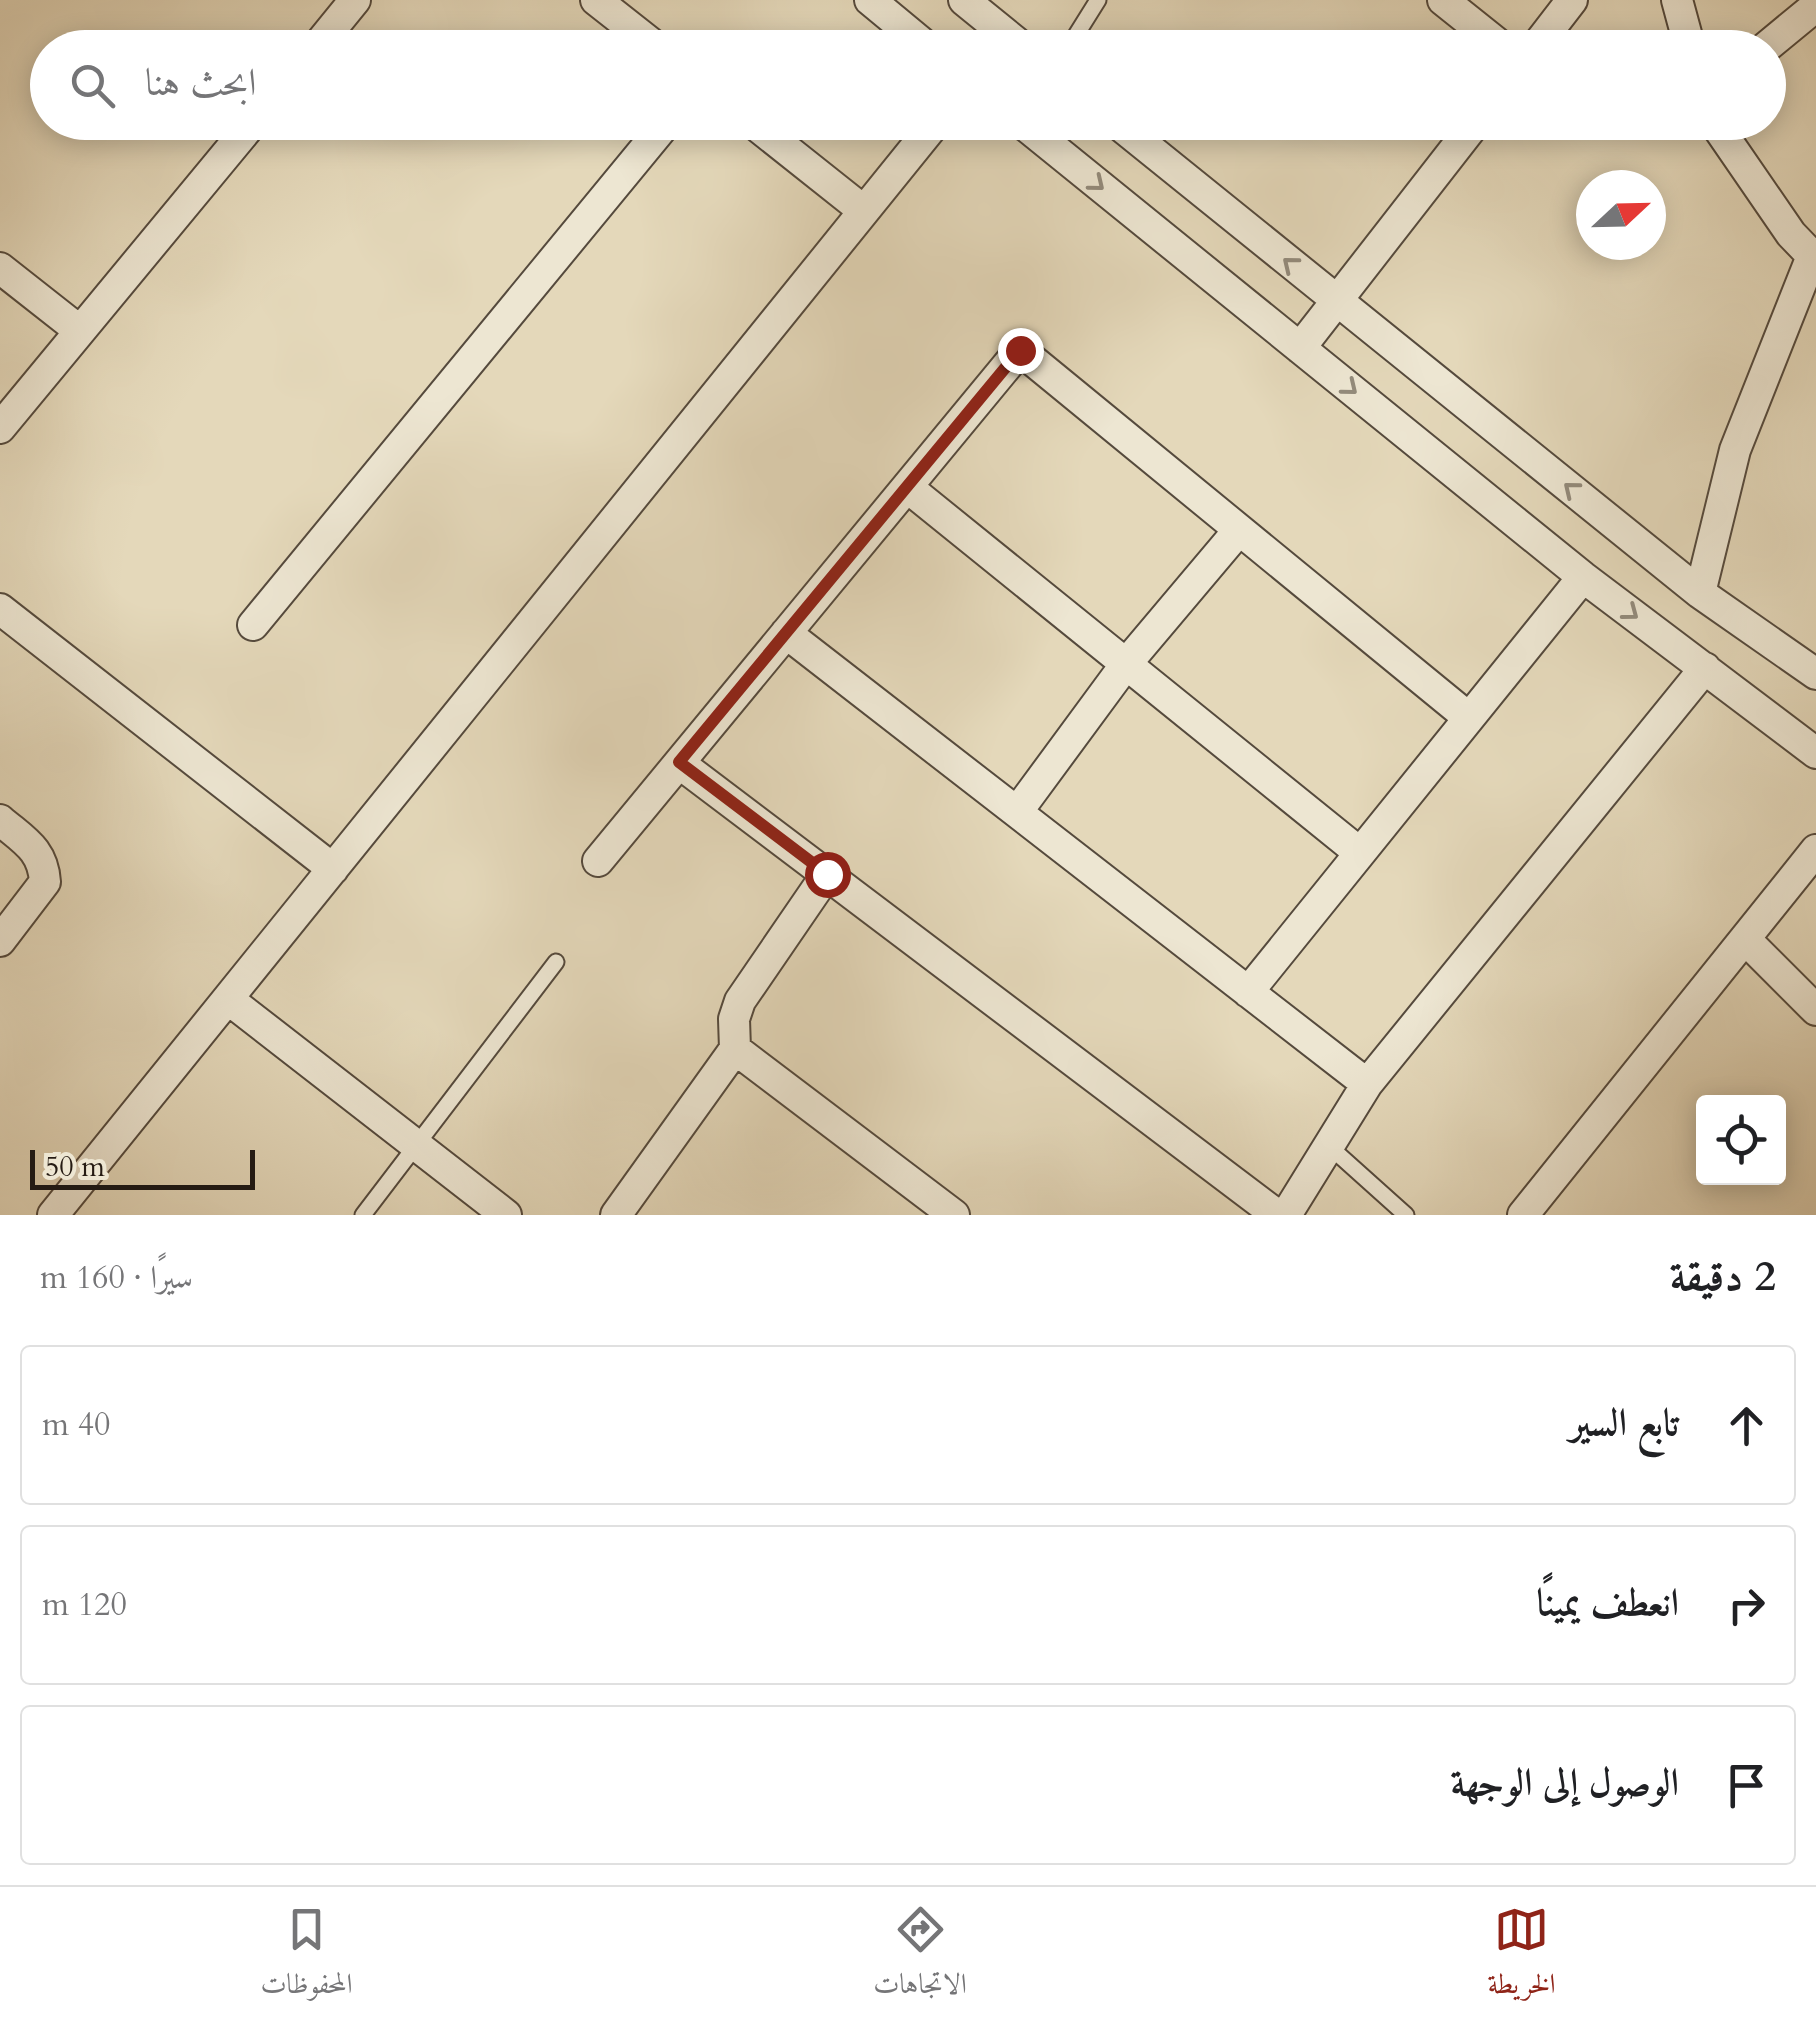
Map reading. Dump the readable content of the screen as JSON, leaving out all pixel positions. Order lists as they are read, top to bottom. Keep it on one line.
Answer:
{"scale_bar":"50 m","north":"right","page":{"search":"ابحث هنا","scale":"50 m","heading":["2 دقيقة","سيرًا · 160 m"],"list":[["تابع السير","40 m"],["انعطف يمينًا","120 m"],"الوصول إلى الوجهة"],"nav":["الخريطة","الاتجاهات","المحفوظات"]}}
